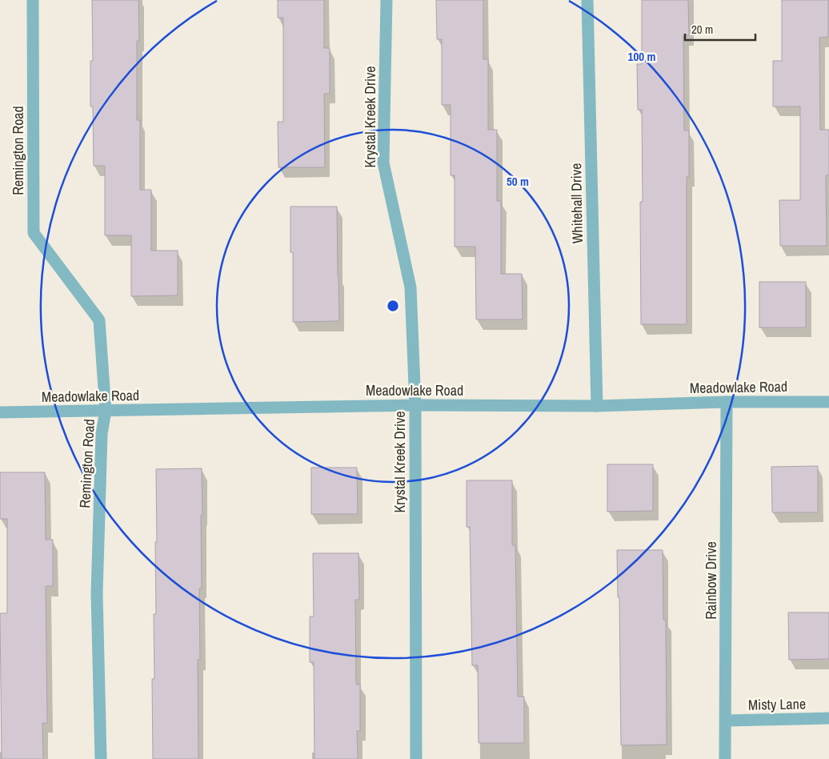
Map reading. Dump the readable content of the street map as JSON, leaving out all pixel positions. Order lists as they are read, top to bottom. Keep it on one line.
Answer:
{"streets":{"street":["Krystal Kreek Drive","Remington Road","Whitehall Drive","Meadowlake Road","Rainbow Drive","Misty Lane"]},"crossings":[["Krystal Kreek Drive","Meadowlake Road"],["Remington Road","Meadowlake Road"],["Whitehall Drive","Meadowlake Road"],["Meadowlake Road","Rainbow Drive"],["Rainbow Drive","Misty Lane"]],"scale_bar":"20 m","rings":["100 m","50 m"]}
